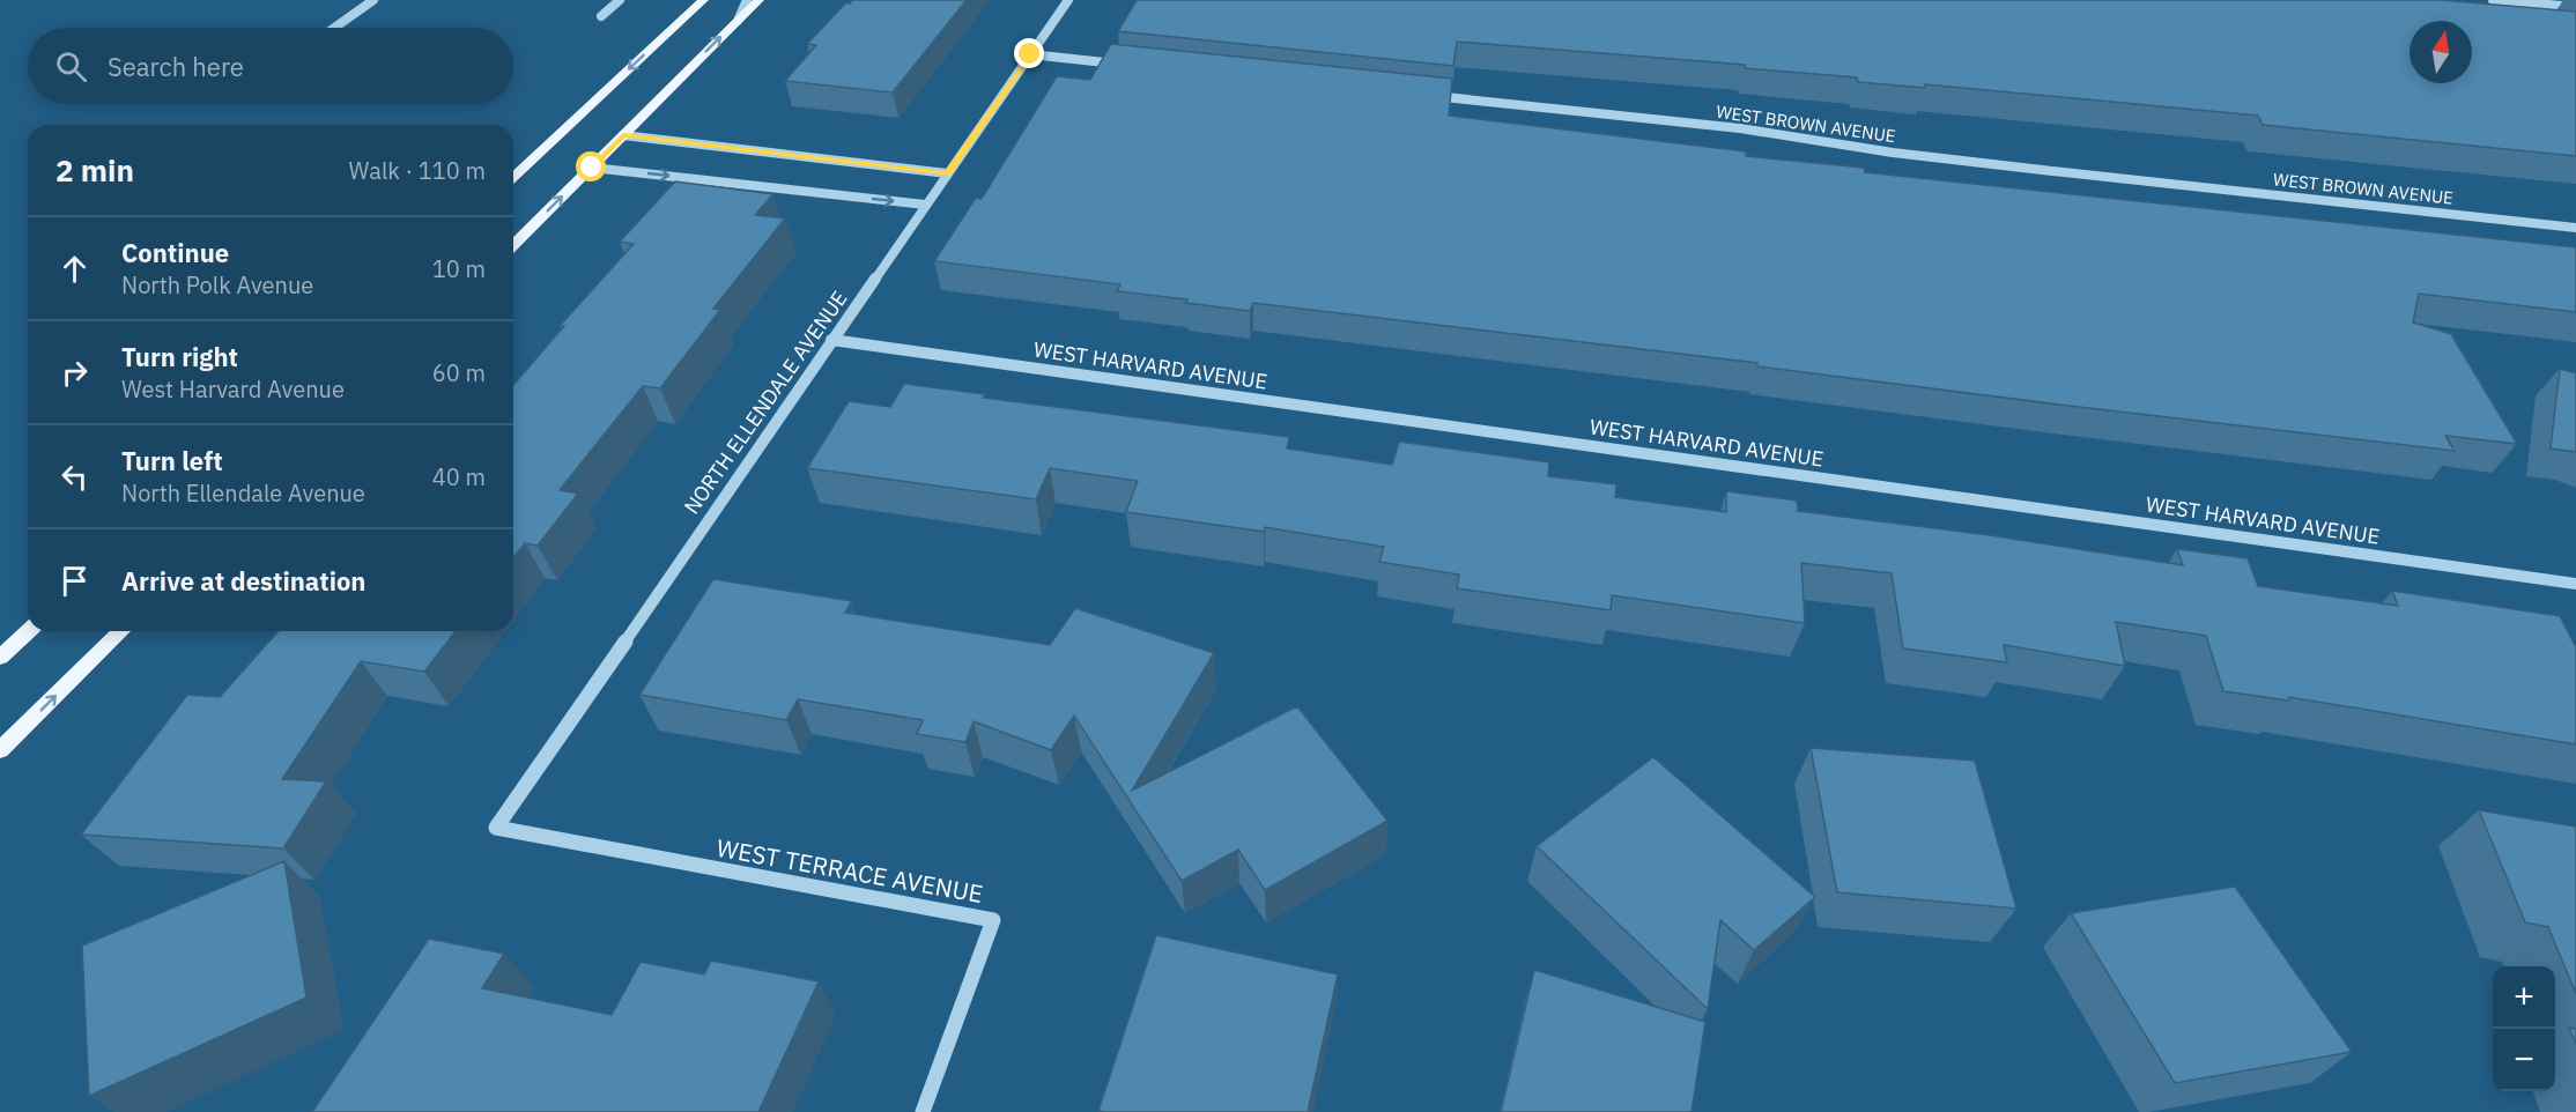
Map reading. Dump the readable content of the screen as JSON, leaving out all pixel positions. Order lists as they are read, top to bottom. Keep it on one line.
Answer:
{"streets":{"street":["WEST BROWN AVENUE","WEST HARVARD AVENUE","NORTH ELLENDALE AVENUE","WEST TERRACE AVENUE"]},"crossings":[["WEST HARVARD AVENUE","NORTH ELLENDALE AVENUE"],["NORTH ELLENDALE AVENUE","WEST TERRACE AVENUE"]],"north":"top","page":{"search":"Search here","heading":["2 min","Walk · 110 m"],"list":[["Continue","North Polk Avenue","10 m"],["Turn right","West Harvard Avenue","60 m"],["Turn left","North Ellendale Avenue","40 m"],"Arrive at destination"],"map_buttons":["+","−"]}}
